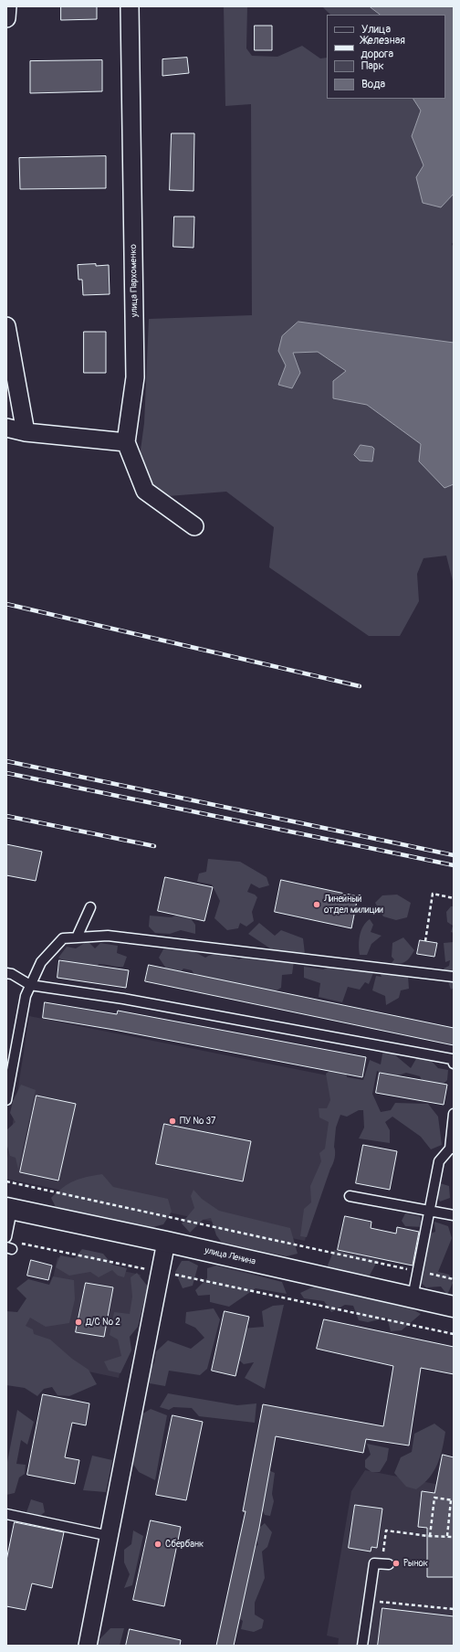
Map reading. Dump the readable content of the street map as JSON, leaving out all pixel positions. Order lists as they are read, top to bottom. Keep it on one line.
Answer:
{"streets":{"main road":["улица Ленина"],"street":["улица Пархоменко"]},"places":["Линейный отдел милиции","ПУ № 37","Д/С № 2","Сбербанк","Рынок"],"legend":["Улица","Железная дорога","Парк","Вода"]}
